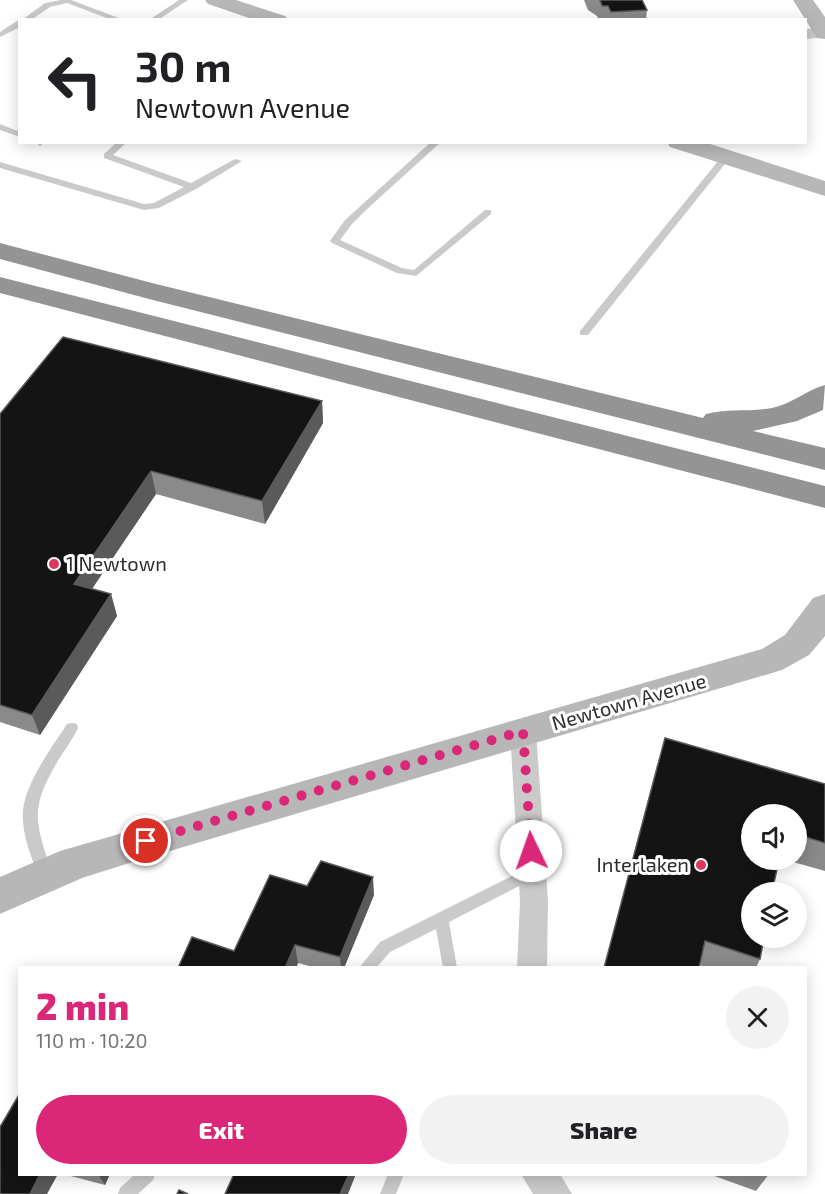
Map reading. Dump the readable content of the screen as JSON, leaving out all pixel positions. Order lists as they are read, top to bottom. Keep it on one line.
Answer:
{"streets":{"street":["Newtown Avenue"]},"places":["1 Newtown","Interlaken"],"page":{"turn":["30 m","Newtown Avenue"],"heading":["2 min","110 m · 10:20"],"buttons":["Exit","Share"]}}
